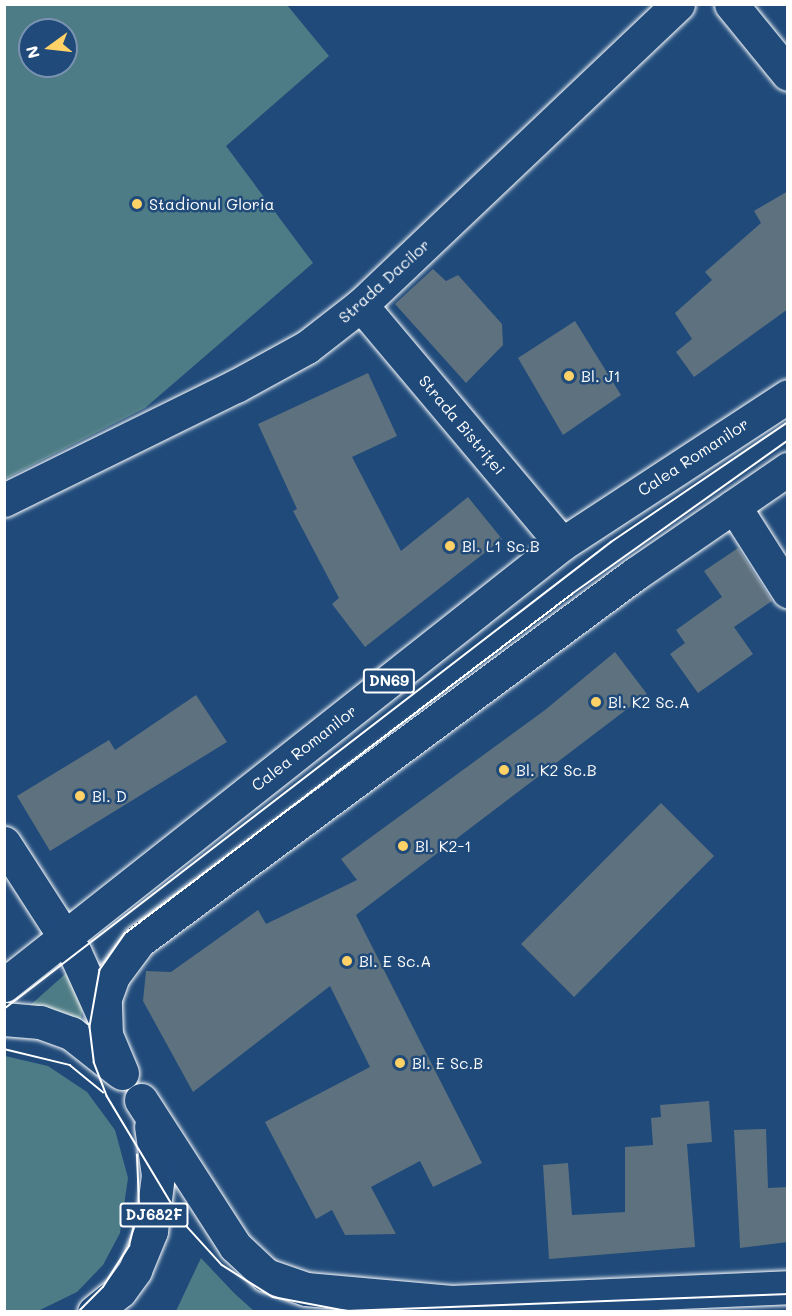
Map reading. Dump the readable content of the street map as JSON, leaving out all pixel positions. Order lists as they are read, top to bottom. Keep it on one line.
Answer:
{"streets":{"main road":["Strada Dacilor","Strada Bistriței","Calea Romanilor","DN69","DJ682F"]},"crossings":[["Strada Dacilor","Strada Bistriței"],["Strada Bistriței","Calea Romanilor"]],"places":["Stadionul Gloria","Bl. J1","Bl. L1 Sc.B","Bl. K2 Sc.A","Bl. K2 Sc.B","Bl. D","Bl. K2-1","Bl. E Sc.A","Bl. E Sc.B"],"north":"left"}
